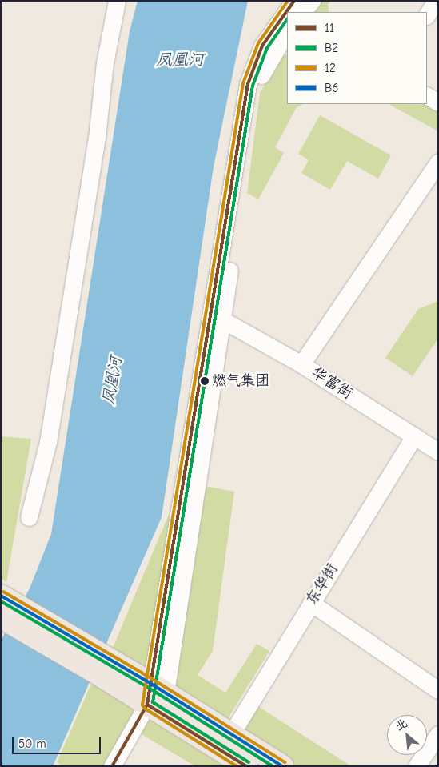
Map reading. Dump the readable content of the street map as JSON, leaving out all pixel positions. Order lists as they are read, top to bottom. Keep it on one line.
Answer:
{"streets":{"street":["华富街","东华街"]},"crossings":[["华富街","东华街"]],"water":["凤凰河"],"places":["燃气集团"],"lines":["transit line 11","transit line 12","transit line B2","transit line B6"],"legend":["11","B2","12","B6"],"scale_bar":"50 m","north":"top left"}
